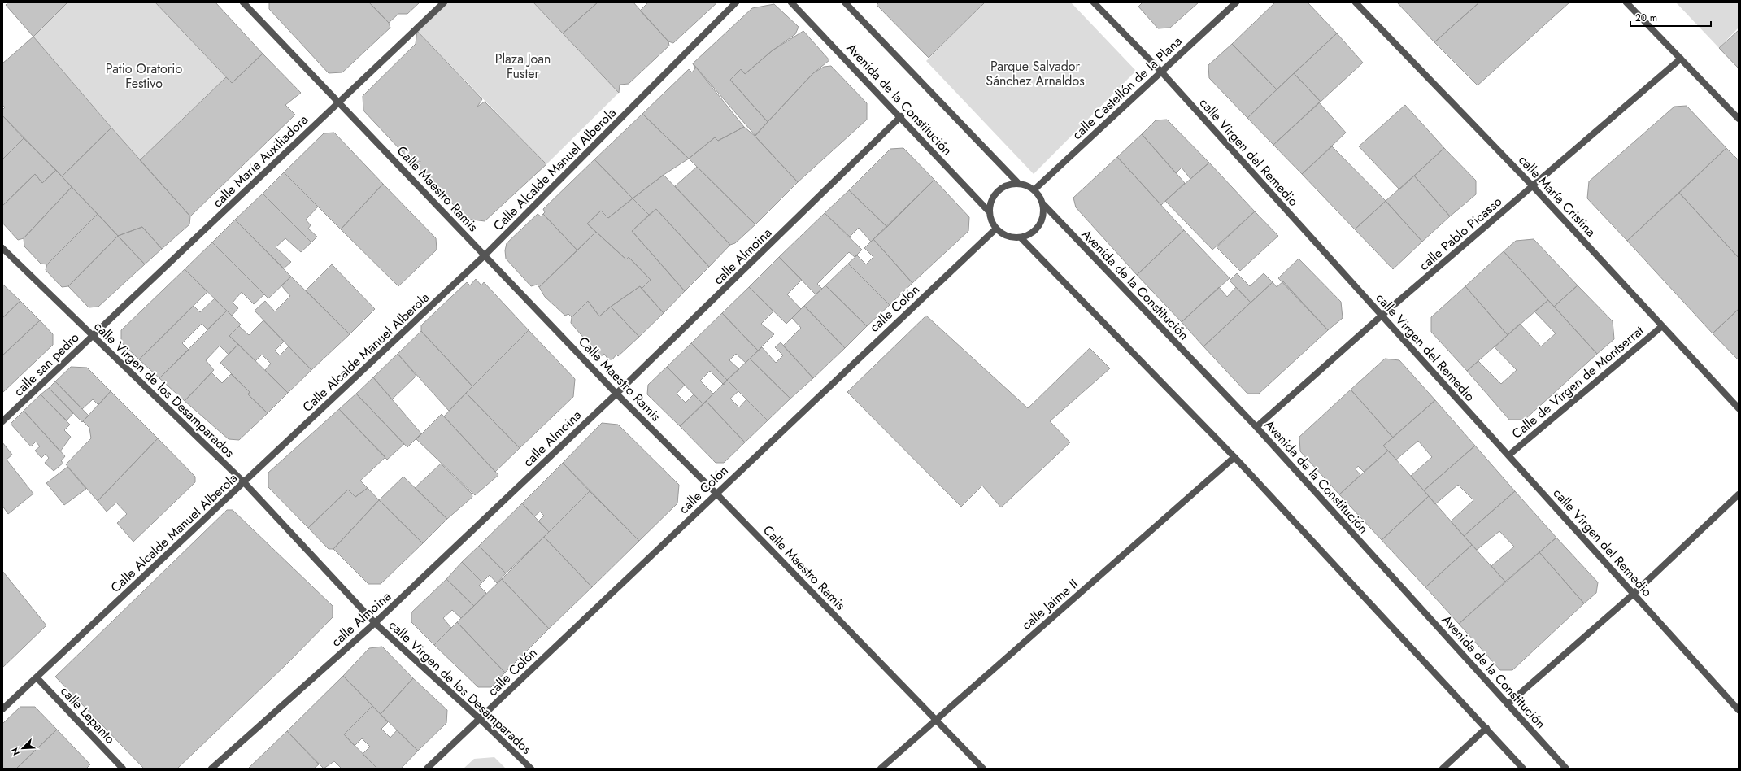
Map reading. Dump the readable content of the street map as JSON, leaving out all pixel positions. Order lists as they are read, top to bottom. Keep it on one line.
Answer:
{"streets":{"street":["calle Castellón de la Plana","Avenida de la Constitución","calle Virgen del Remedio","calle María Auxiliadora","Calle Alcalde Manuel Alberola","Calle Maestro Ramis","calle María Cristina","calle Pablo Picasso","calle Almoina","calle Colón","calle san pedro","Calle de Virgen de Montserrat","calle Virgen de los Desamparados","calle Jaime II","calle Lepanto"]},"crossings":[["calle Castellón de la Plana","Avenida de la Constitución"],["calle Castellón de la Plana","calle Virgen del Remedio"],["calle Castellón de la Plana","calle Colón"],["Avenida de la Constitución","calle Pablo Picasso"],["Avenida de la Constitución","calle Almoina"],["Avenida de la Constitución","calle Colón"],["calle Virgen del Remedio","calle Pablo Picasso"],["calle Virgen del Remedio","Calle de Virgen de Montserrat"],["calle María Auxiliadora","Calle Maestro Ramis"],["calle María Auxiliadora","calle san pedro"],["calle María Auxiliadora","calle Virgen de los Desamparados"],["Calle Alcalde Manuel Alberola","Calle Maestro Ramis"],["Calle Alcalde Manuel Alberola","calle Virgen de los Desamparados"],["Calle Alcalde Manuel Alberola","calle Lepanto"],["Calle Maestro Ramis","calle Almoina"],["Calle Maestro Ramis","calle Colón"],["Calle Maestro Ramis","calle Jaime II"],["calle María Cristina","calle Pablo Picasso"],["calle María Cristina","Calle de Virgen de Montserrat"],["calle Almoina","calle Virgen de los Desamparados"],["calle Colón","calle Virgen de los Desamparados"],["calle san pedro","calle Virgen de los Desamparados"]],"parks":["Plaza Joan Fuster","Parque Salvador Sánchez Arnaldos","Patio Oratorio Festivo"],"scale_bar":"20 m","north":"bottom left"}
